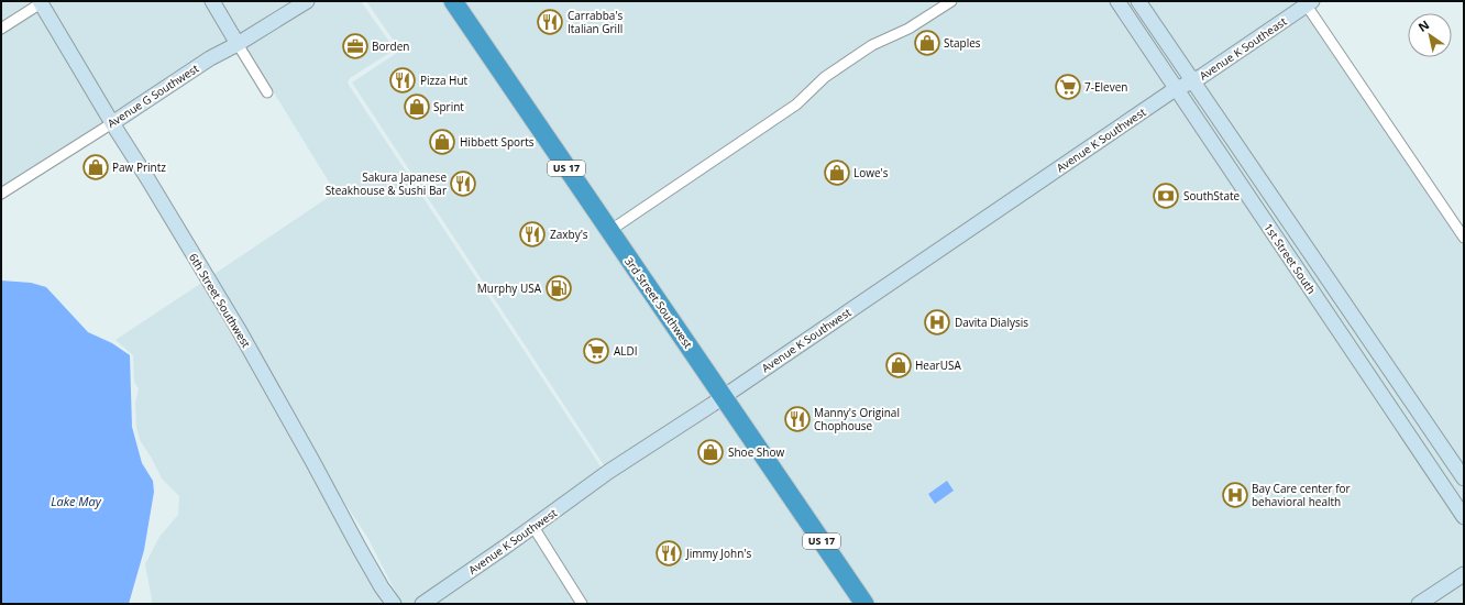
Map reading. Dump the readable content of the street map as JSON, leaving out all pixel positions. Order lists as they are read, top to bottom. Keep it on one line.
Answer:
{"streets":{"highway":["US 17","3rd Street Southwest"],"street":["Avenue K Southeast","Avenue G Southwest","Avenue K Southwest","1st Street South","6th Street Southwest"]},"crossings":[["Avenue K Southeast","Avenue K Southwest"],["Avenue K Southeast","1st Street South"],["Avenue G Southwest","6th Street Southwest"],["Avenue K Southwest","1st Street South"],["Avenue K Southwest","3rd Street Southwest"]],"water":["Lake May"],"places":{"restaurant":["Carrabba's Italian Grill","Pizza Hut","Sakura Japanese Steakhouse & Sushi Bar","Zaxby's","Manny's Original Chophouse","Jimmy John's"],"shop":["Staples","Sprint","Hibbett Sports","Paw Printz","Lowe's","HearUSA","Shoe Show"],"office":["Borden"],"supermarket":["7-Eleven","ALDI"],"bank":["SouthState"],"fuel station":["Murphy USA"],"hospital":["Davita Dialysis","Bay Care center for behavioral health"]},"north":"top left"}
